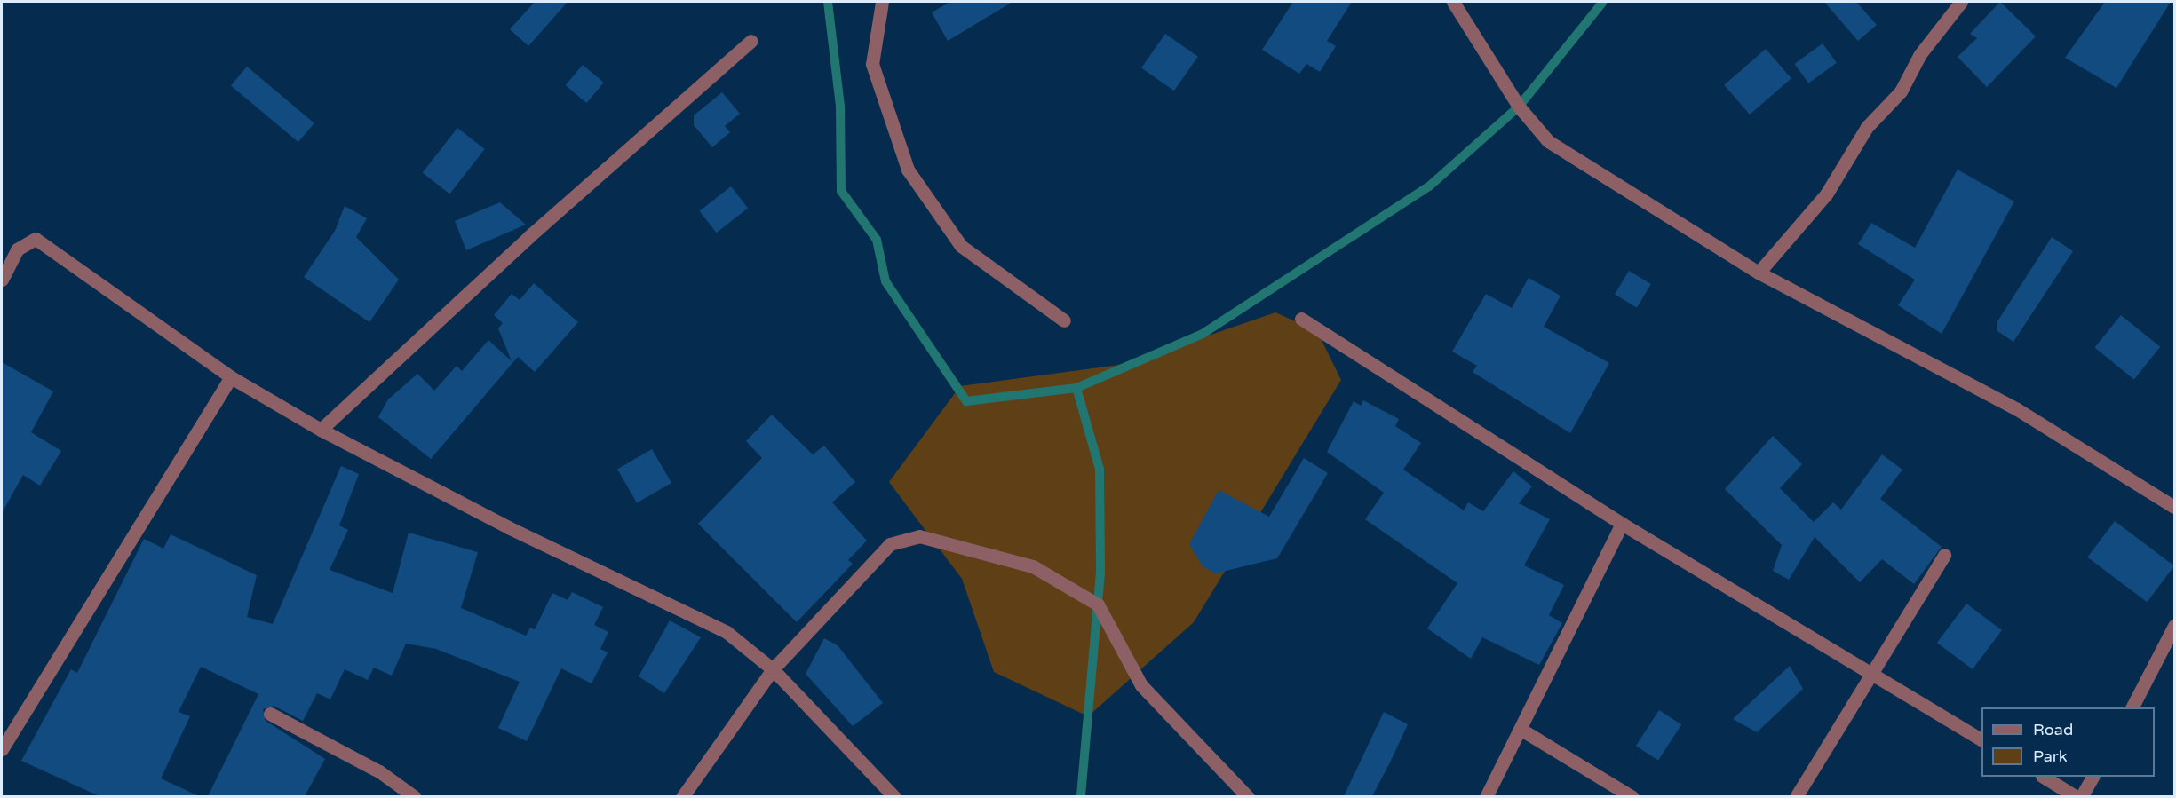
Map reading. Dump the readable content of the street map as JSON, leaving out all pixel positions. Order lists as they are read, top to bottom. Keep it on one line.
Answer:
{"legend":["Road","Park"]}
